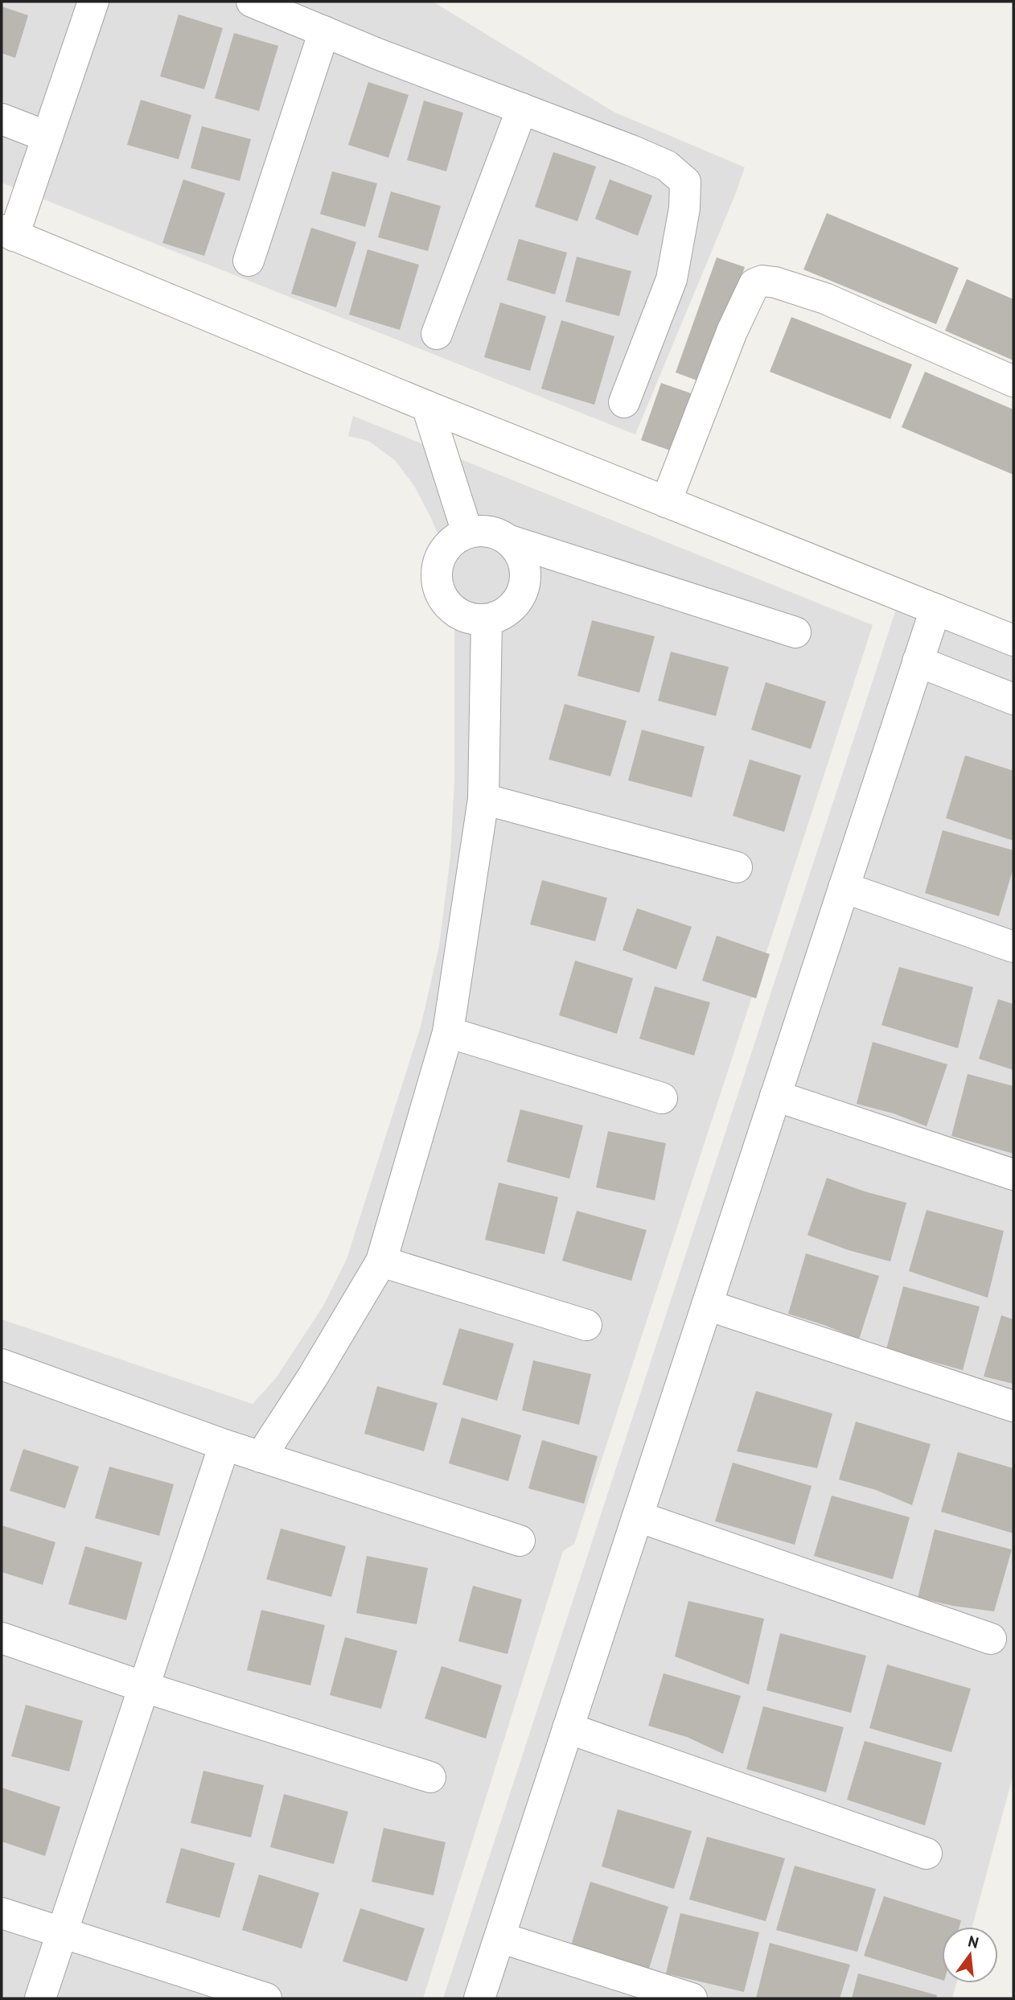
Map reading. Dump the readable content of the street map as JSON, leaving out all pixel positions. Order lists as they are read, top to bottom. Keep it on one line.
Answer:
{"north":"top"}
